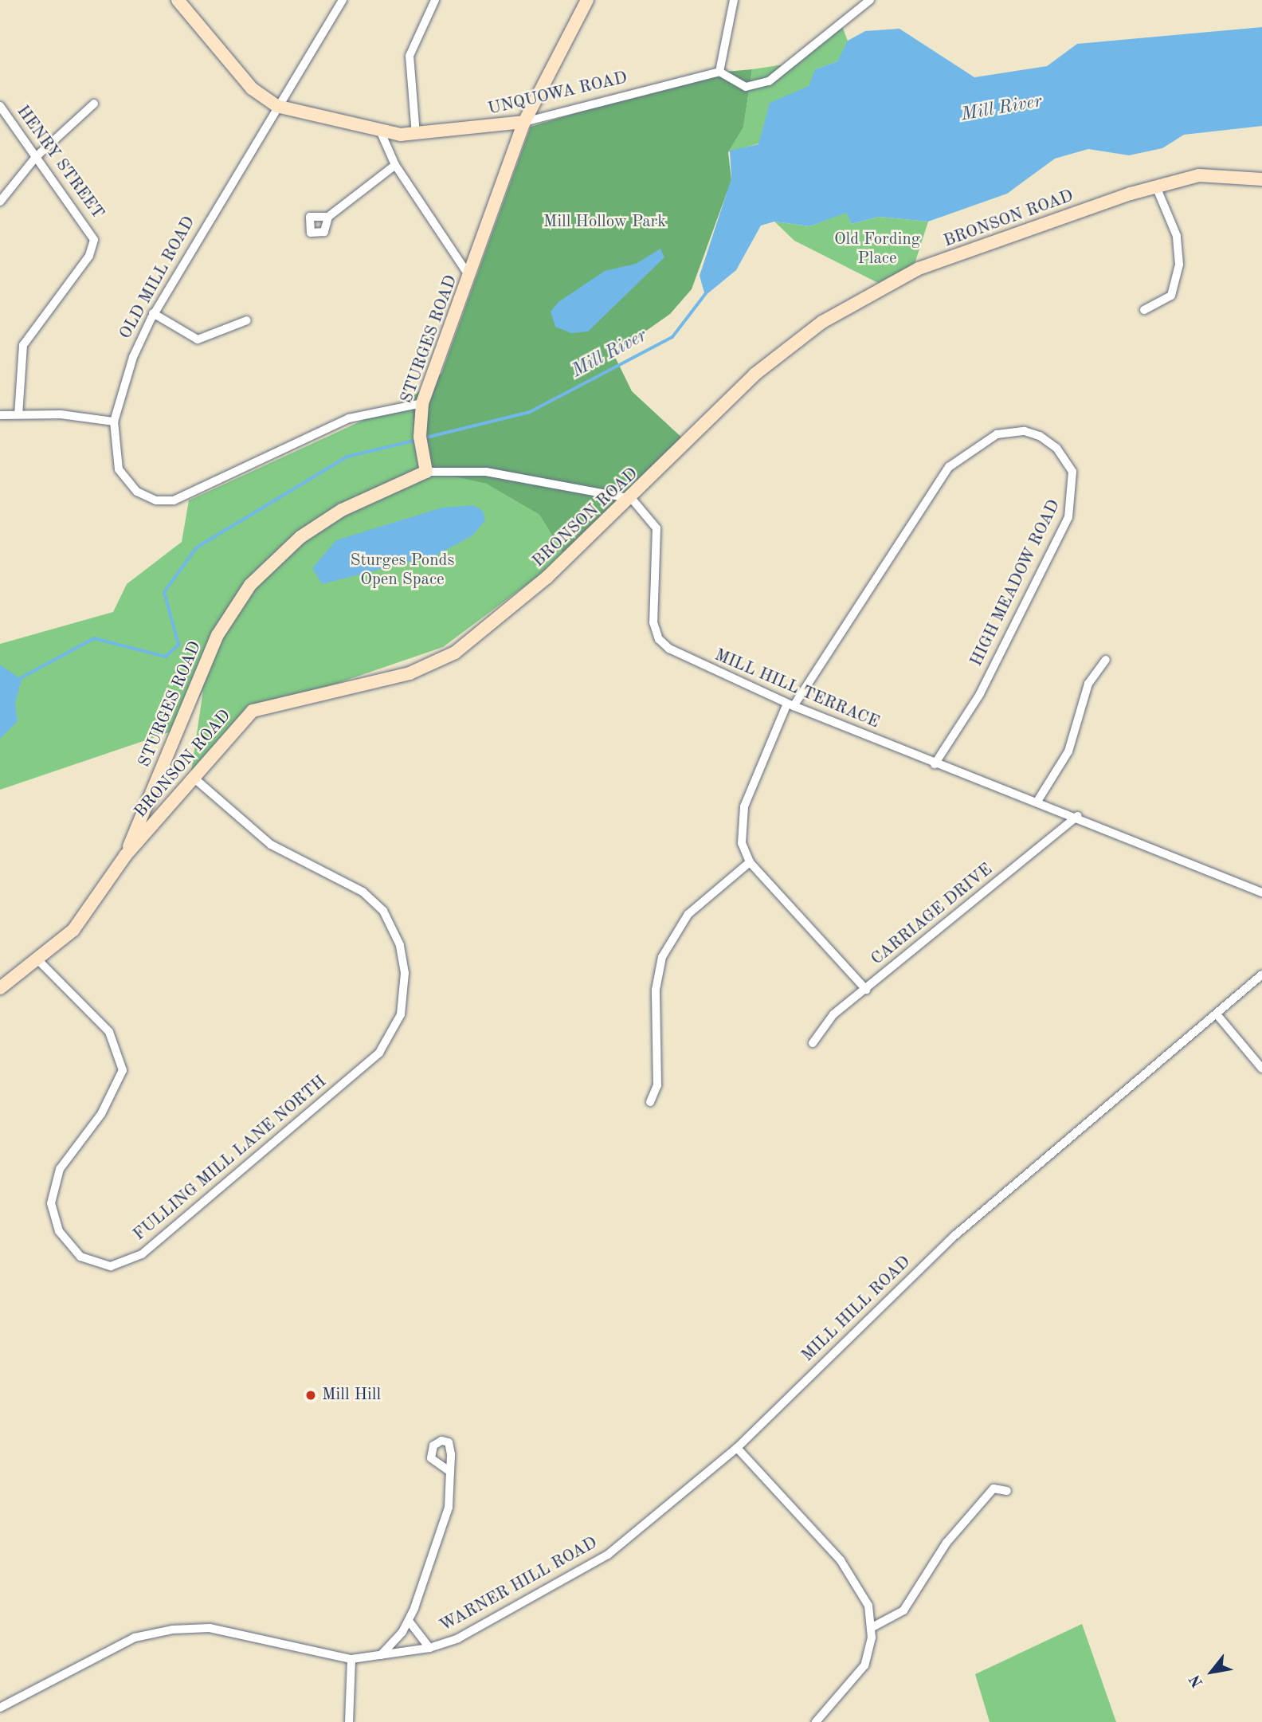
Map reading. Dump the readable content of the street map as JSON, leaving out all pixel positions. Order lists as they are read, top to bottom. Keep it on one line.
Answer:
{"streets":{"main road":["UNQUOWA ROAD","BRONSON ROAD","STURGES ROAD"],"street":["HENRY STREET","OLD MILL ROAD","HIGH MEADOW ROAD","MILL HILL TERRACE","CARRIAGE DRIVE","FULLING MILL LANE NORTH","MILL HILL ROAD","WARNER HILL ROAD"]},"crossings":[["UNQUOWA ROAD","OLD MILL ROAD"],["UNQUOWA ROAD","STURGES ROAD"],["BRONSON ROAD","STURGES ROAD"],["BRONSON ROAD","MILL HILL TERRACE"],["BRONSON ROAD","FULLING MILL LANE NORTH"],["OLD MILL ROAD","STURGES ROAD"],["HIGH MEADOW ROAD","MILL HILL TERRACE"],["MILL HILL TERRACE","CARRIAGE DRIVE"],["MILL HILL ROAD","WARNER HILL ROAD"]],"water":["Mill River"],"parks":["Mill Hollow Park","Old Fording Place","Sturges Ponds Open Space"],"places":["Mill Hill"],"north":"bottom left"}
